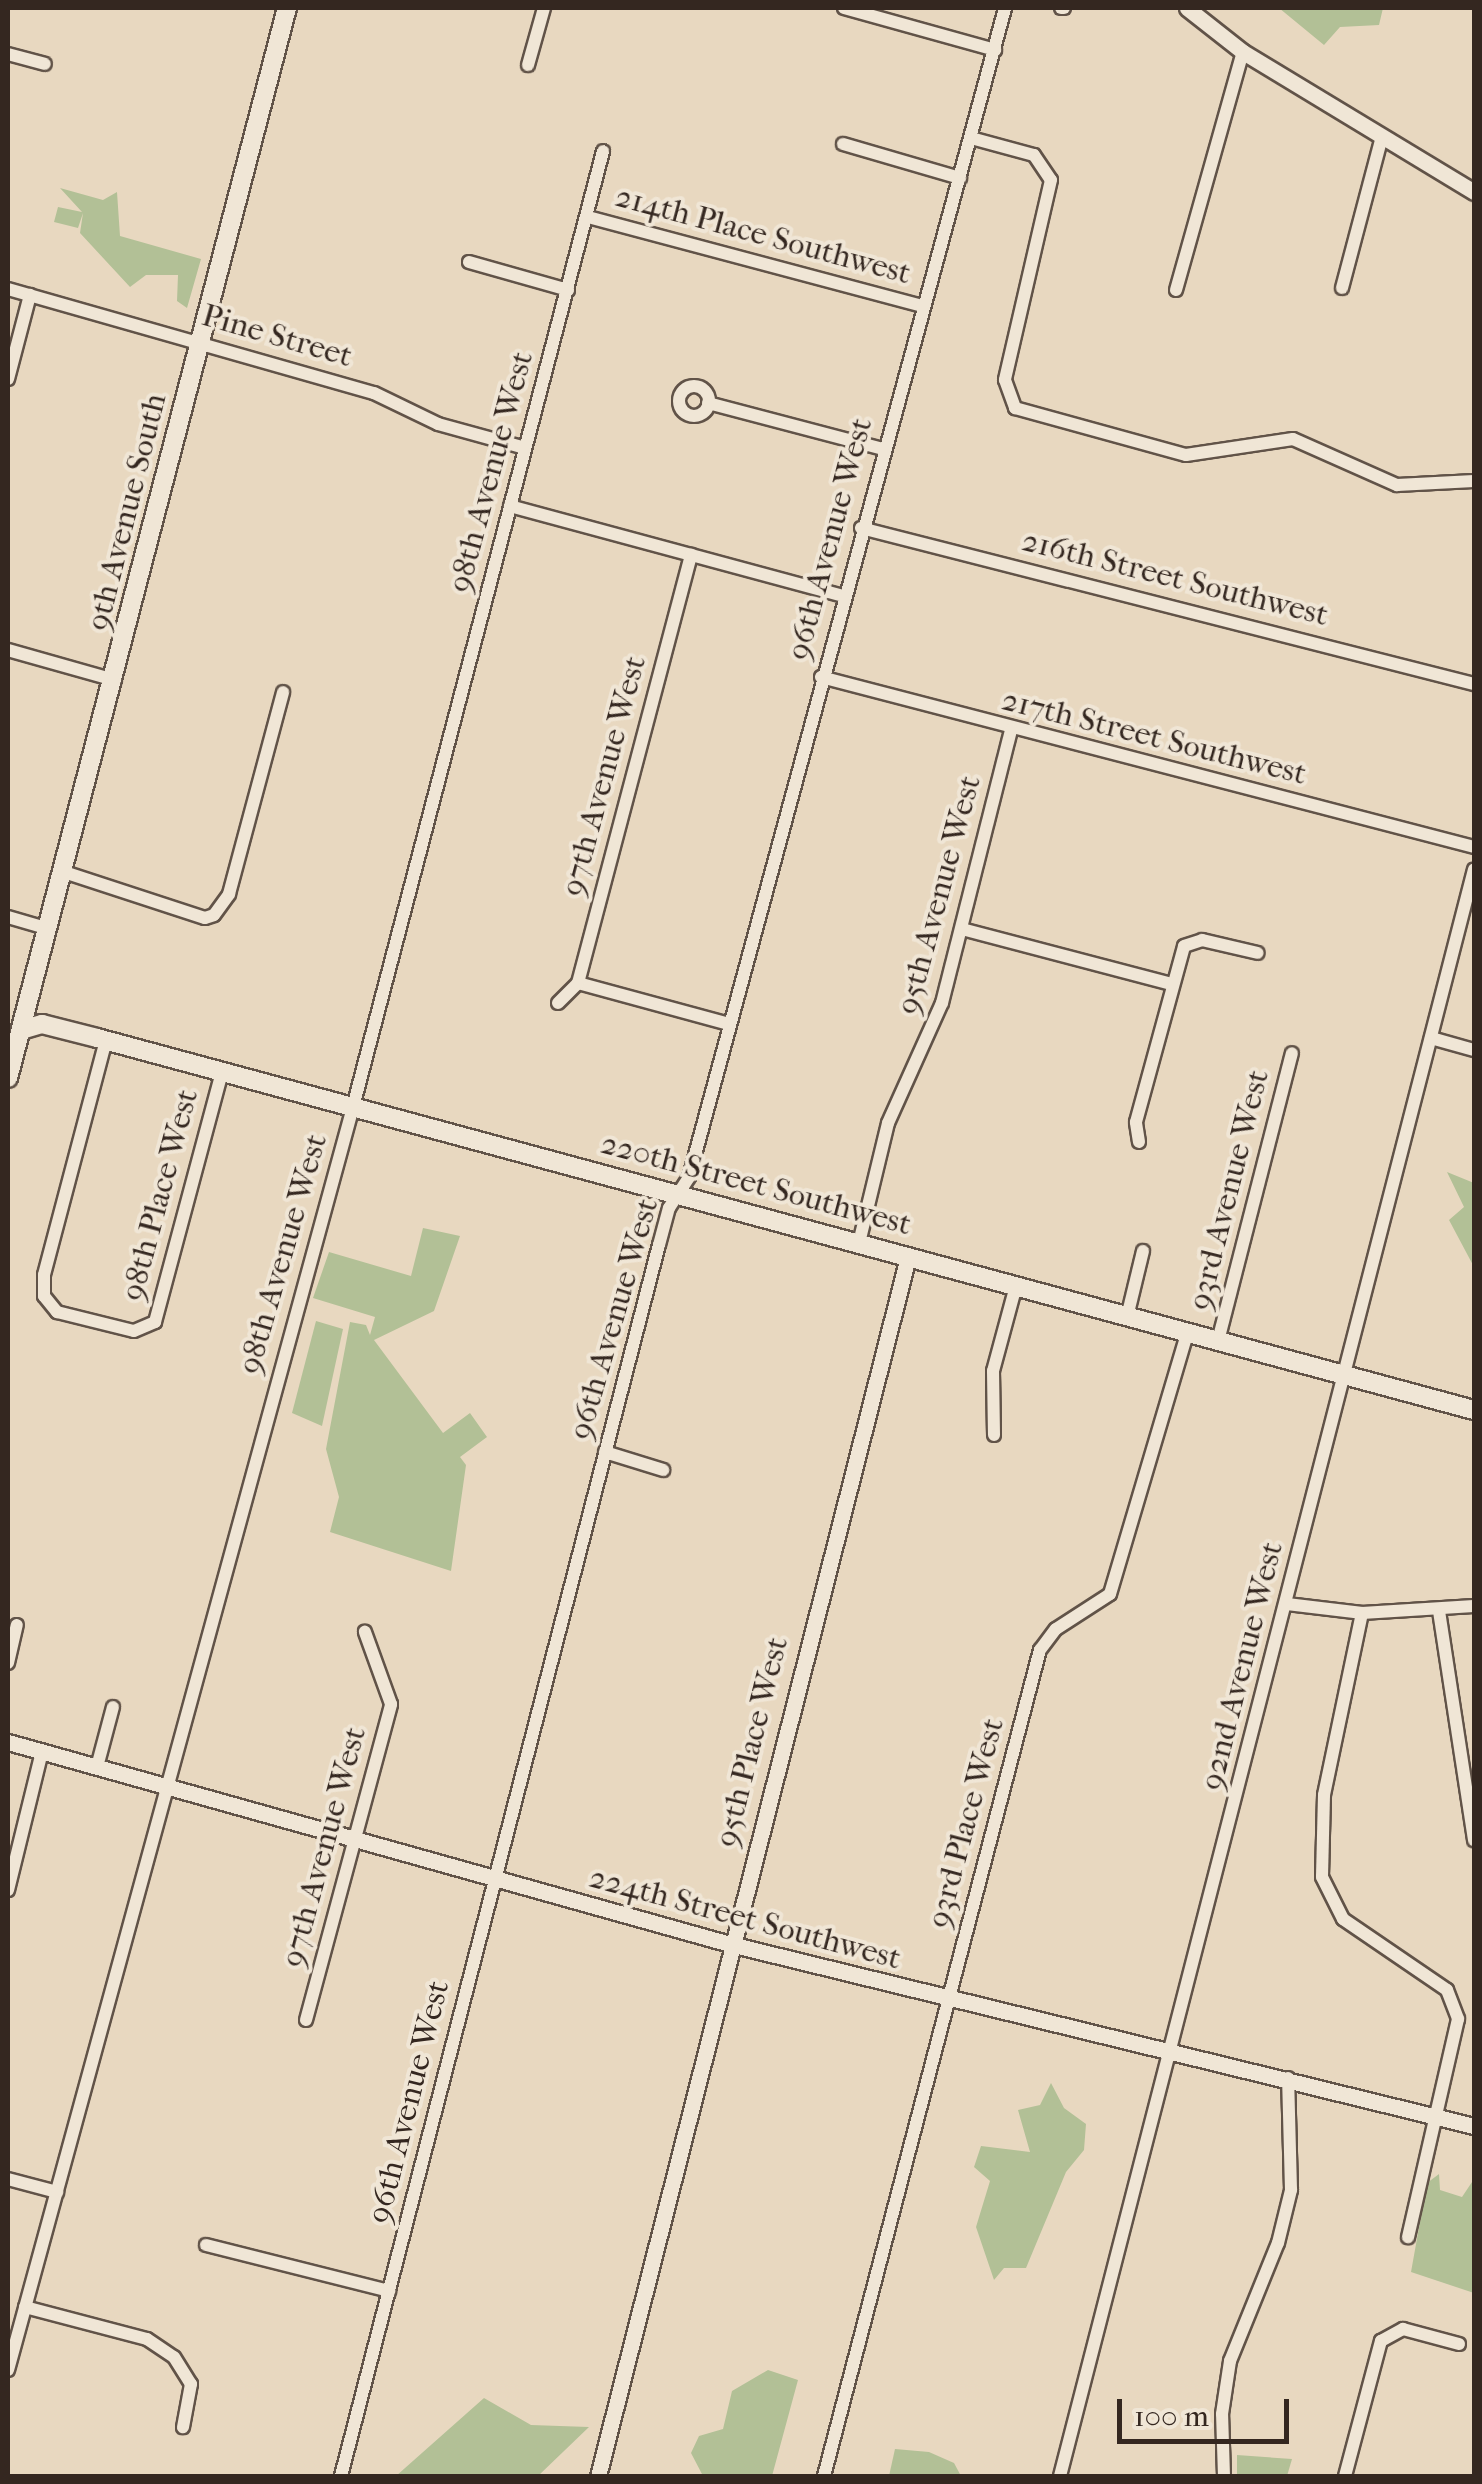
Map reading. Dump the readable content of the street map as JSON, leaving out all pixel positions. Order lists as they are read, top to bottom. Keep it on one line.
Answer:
{"streets":{"main road":["9th Avenue South","220th Street Southwest"],"street":["214th Place Southwest","Pine Street","98th Avenue West","96th Avenue West","216th Street Southwest","217th Street Southwest","97th Avenue West","95th Avenue West","93rd Avenue West","98th Place West","92nd Avenue West","95th Place West","93rd Place West","224th Street Southwest"]},"crossings":[["214th Place Southwest","98th Avenue West"],["214th Place Southwest","96th Avenue West"],["Pine Street","98th Avenue West"],["Pine Street","9th Avenue South"],["98th Avenue West","220th Street Southwest"],["98th Avenue West","224th Street Southwest"],["9th Avenue South","220th Street Southwest"],["96th Avenue West","216th Street Southwest"],["96th Avenue West","217th Street Southwest"],["96th Avenue West","220th Street Southwest"],["96th Avenue West","224th Street Southwest"],["217th Street Southwest","95th Avenue West"],["97th Avenue West","224th Street Southwest"],["95th Avenue West","220th Street Southwest"],["220th Street Southwest","93rd Avenue West"],["220th Street Southwest","98th Place West"],["220th Street Southwest","92nd Avenue West"],["220th Street Southwest","95th Place West"],["220th Street Southwest","93rd Place West"],["92nd Avenue West","224th Street Southwest"],["95th Place West","224th Street Southwest"],["93rd Place West","224th Street Southwest"]],"scale_bar":"100 m"}
